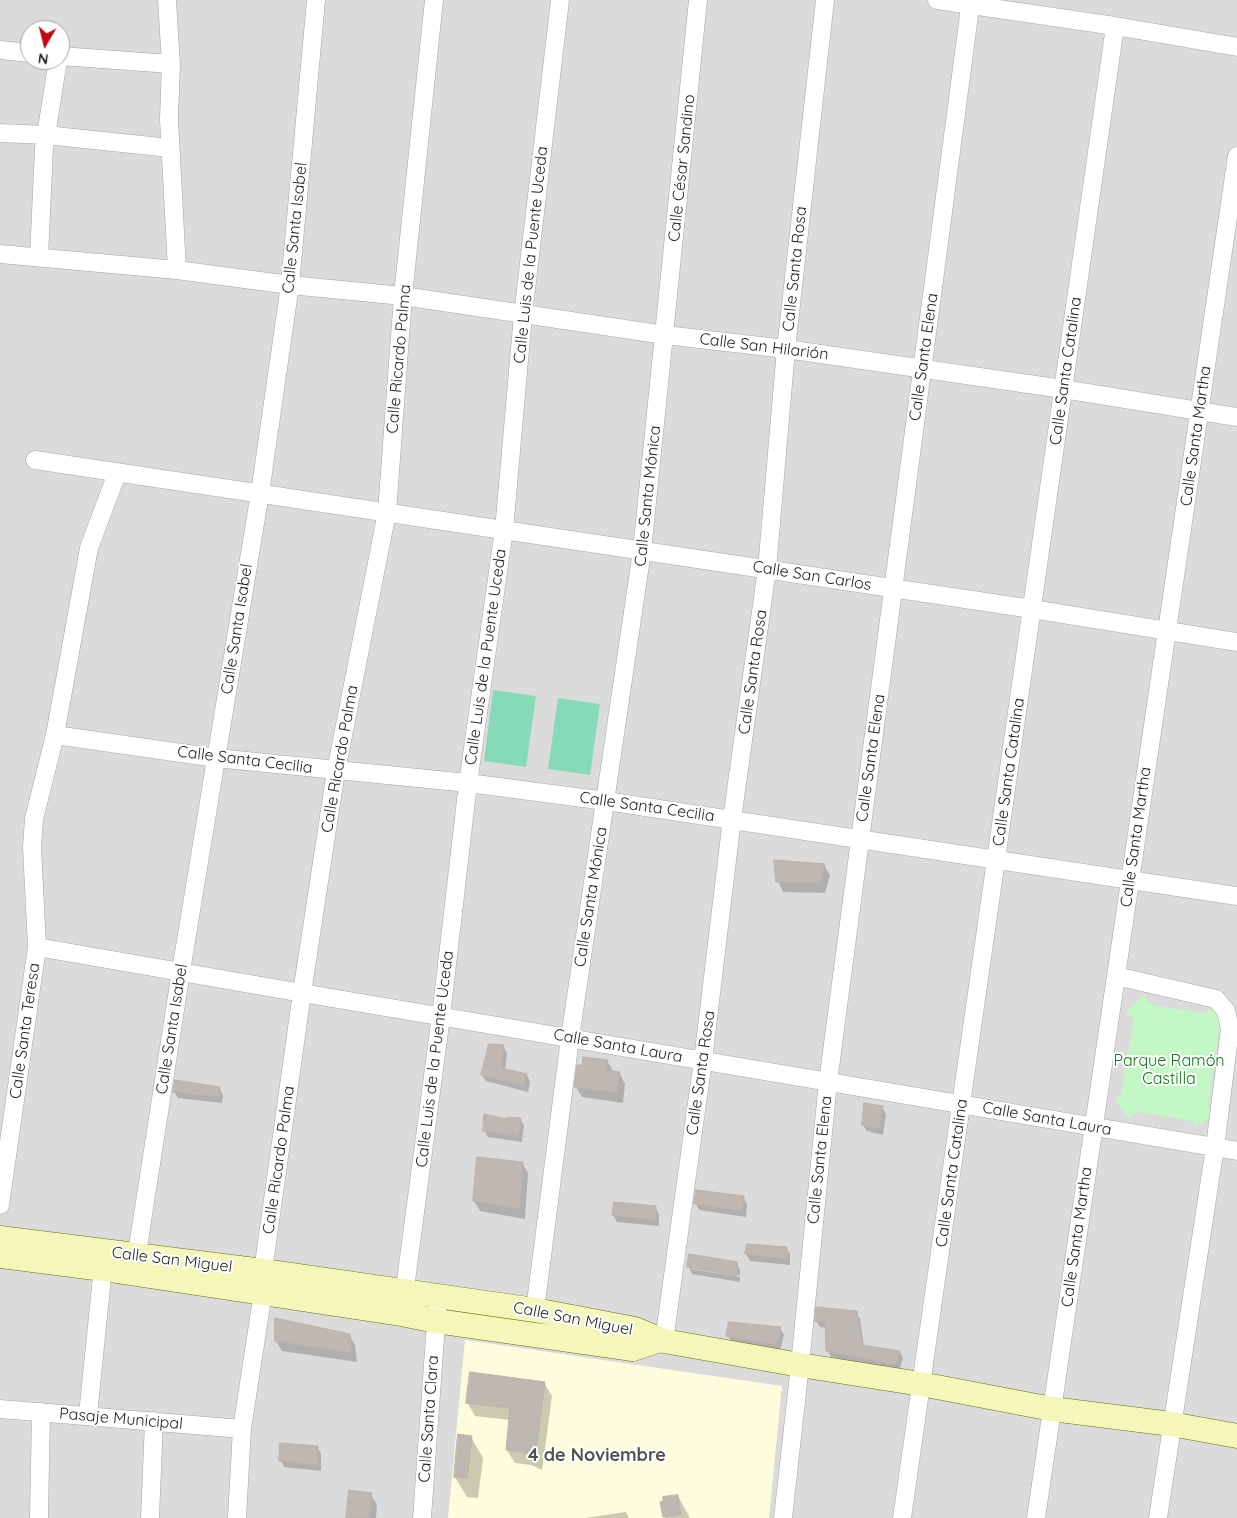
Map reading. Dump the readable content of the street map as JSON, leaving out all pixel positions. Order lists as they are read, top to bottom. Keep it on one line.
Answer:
{"streets":{"street":["Calle César Sandino","Calle Santa Isabel","Calle Luis de la Puente Uceda","Calle Santa Rosa","Calle San Hilarión","Calle Santa Elena","Calle Ricardo Palma","Calle Santa Catalina","Calle Santa Martha","Calle Santa Mónica","Calle San Carlos","Calle Santa Cecilia","Calle Santa Teresa","Calle Santa Laura","Calle San Miguel","Pasaje Municipal","Calle Santa Clara"]},"crossings":[["Calle César Sandino","Calle San Hilarión"],["Calle César Sandino","Calle Santa Mónica"],["Calle Santa Isabel","Calle San Hilarión"],["Calle Santa Isabel","Calle San Carlos"],["Calle Santa Isabel","Calle Santa Cecilia"],["Calle Santa Isabel","Calle Santa Laura"],["Calle Santa Isabel","Calle San Miguel"],["Calle Luis de la Puente Uceda","Calle San Hilarión"],["Calle Luis de la Puente Uceda","Calle San Carlos"],["Calle Luis de la Puente Uceda","Calle Santa Cecilia"],["Calle Luis de la Puente Uceda","Calle Santa Laura"],["Calle Luis de la Puente Uceda","Calle San Miguel"],["Calle Santa Rosa","Calle San Hilarión"],["Calle Santa Rosa","Calle San Carlos"],["Calle Santa Rosa","Calle Santa Cecilia"],["Calle Santa Rosa","Calle Santa Laura"],["Calle Santa Rosa","Calle San Miguel"],["Calle San Hilarión","Calle Santa Elena"],["Calle San Hilarión","Calle Ricardo Palma"],["Calle San Hilarión","Calle Santa Catalina"],["Calle San Hilarión","Calle Santa Martha"],["Calle San Hilarión","Calle Santa Mónica"],["Calle Santa Elena","Calle San Carlos"],["Calle Santa Elena","Calle Santa Cecilia"],["Calle Santa Elena","Calle Santa Laura"],["Calle Ricardo Palma","Calle San Carlos"],["Calle Ricardo Palma","Calle Santa Cecilia"],["Calle Ricardo Palma","Calle Santa Laura"],["Calle Ricardo Palma","Calle San Miguel"],["Calle Ricardo Palma","Pasaje Municipal"],["Calle Santa Catalina","Calle San Carlos"],["Calle Santa Catalina","Calle Santa Cecilia"],["Calle Santa Catalina","Calle Santa Laura"],["Calle Santa Martha","Calle San Carlos"],["Calle Santa Martha","Calle Santa Cecilia"],["Calle Santa Martha","Calle Santa Laura"],["Calle Santa Mónica","Calle San Carlos"],["Calle Santa Mónica","Calle Santa Cecilia"],["Calle Santa Mónica","Calle Santa Laura"],["Calle Santa Mónica","Calle San Miguel"],["Calle San Carlos","Calle Santa Teresa"],["Calle Santa Cecilia","Calle Santa Teresa"],["Calle Santa Teresa","Calle Santa Laura"],["Calle San Miguel","Calle Santa Clara"]],"districts":["4 de Noviembre"],"parks":["Parque Ramón Castilla"],"north":"bottom"}
